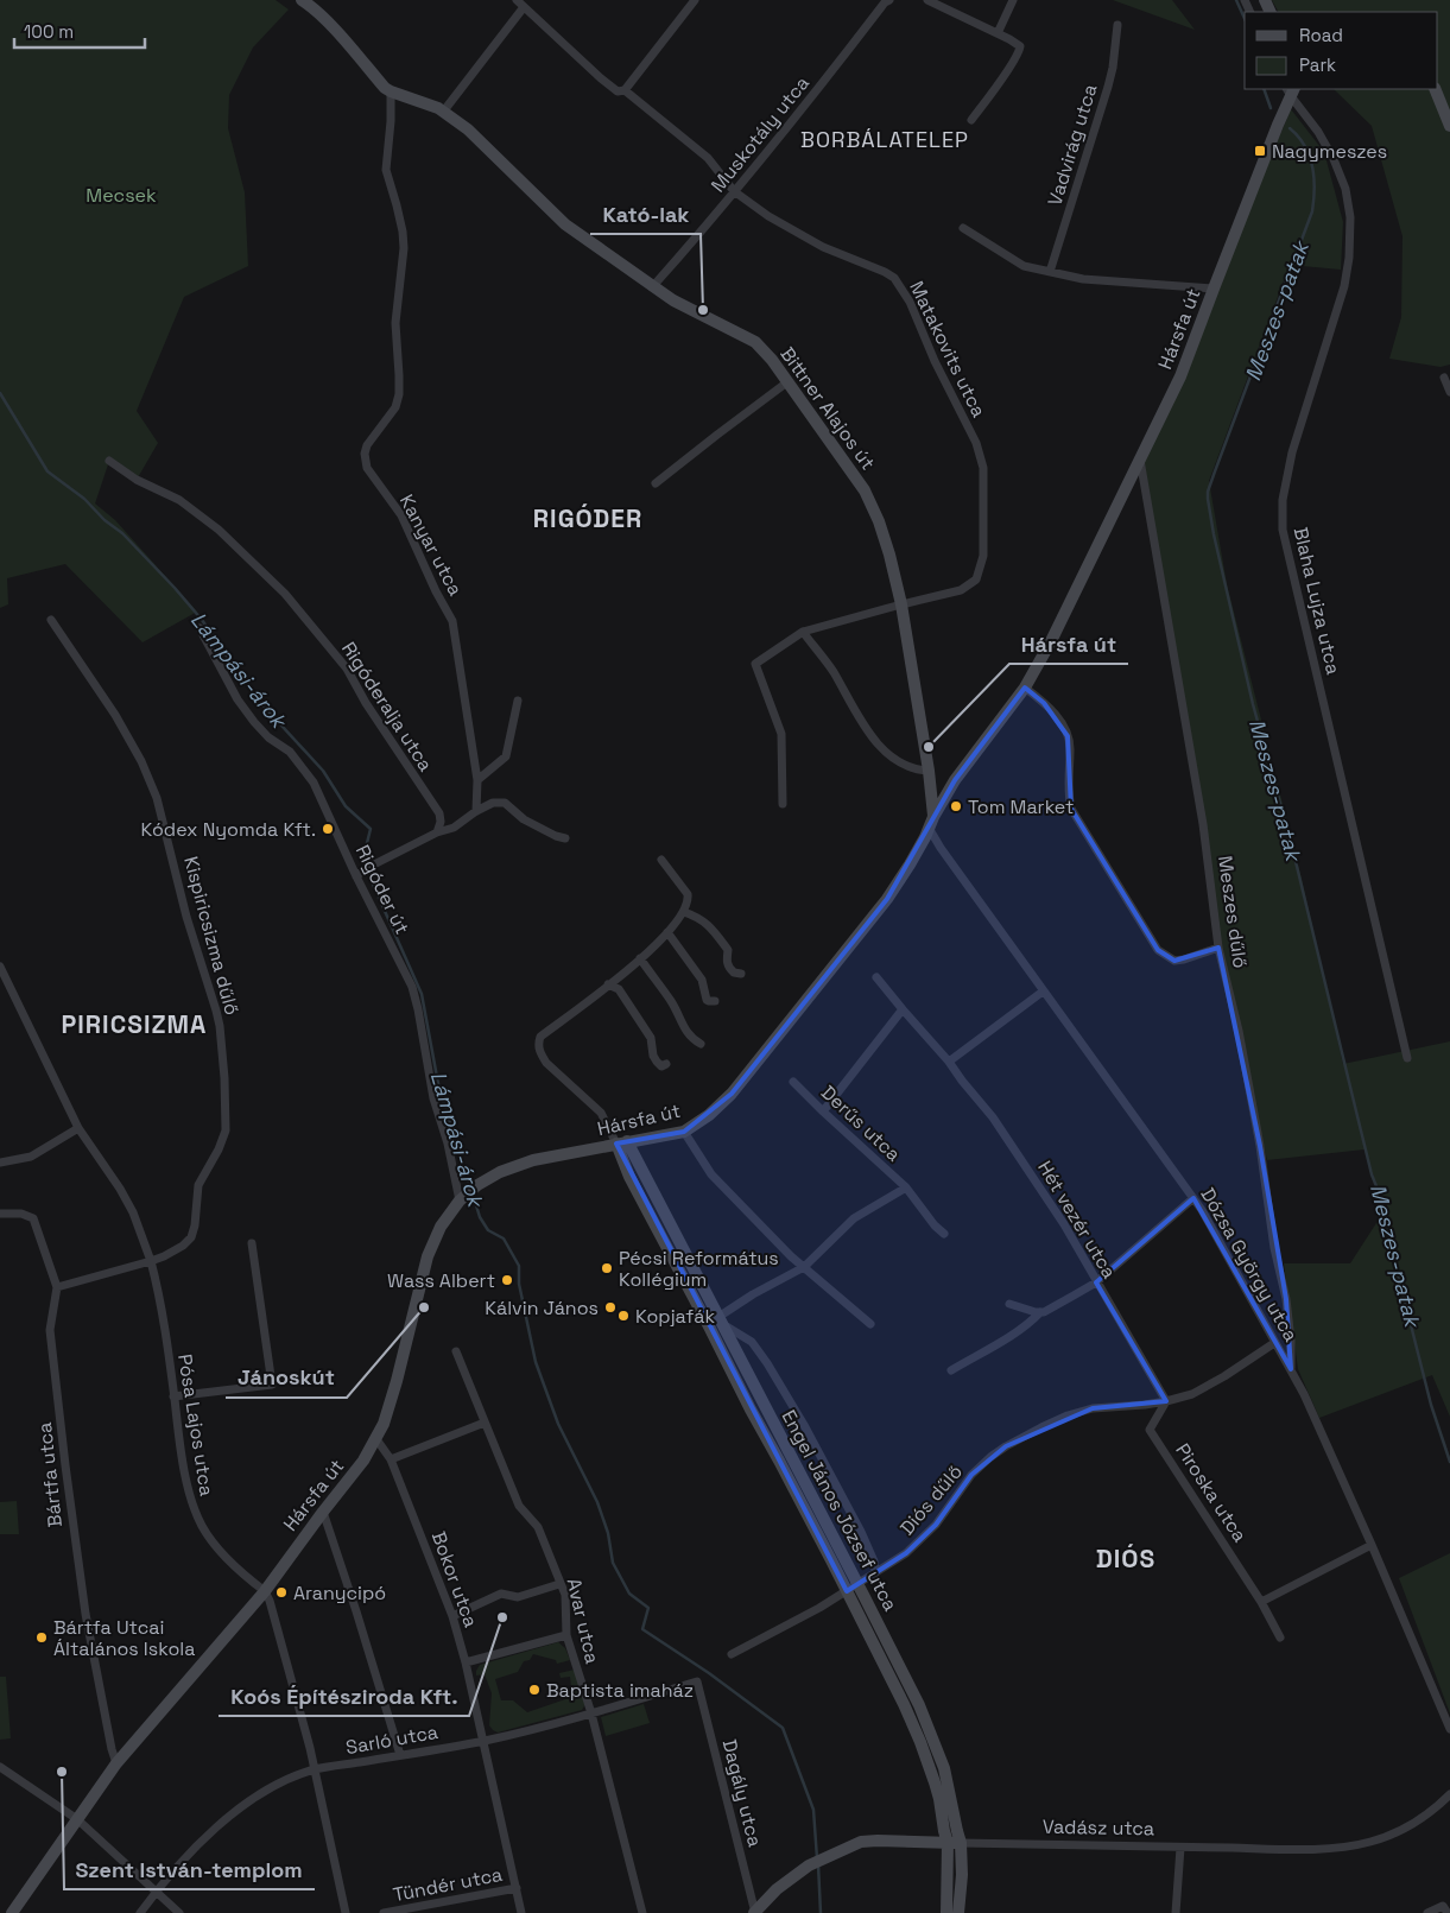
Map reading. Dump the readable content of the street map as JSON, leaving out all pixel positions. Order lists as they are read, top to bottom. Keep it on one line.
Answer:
{"streets":{"street":["Muskotály utca","Vadvirág utca","Hársfa út","Matakovits utca","Bittner Alajos út","Kanyar utca","Blaha Lujza utca","Rigóderalja utca","Rigóder út","Meszes dűlő","Kispiricsizma dűlő","Derűs utca","Hét vezér utca","Dózsa György utca","Pósa Lajos utca","Bártfa utca","Piroska utca","Diós dűlő","Engel János József utca","Bokor utca","Avar utca","Sarló utca","Dagály utca","Vadász utca","Tündér utca"]},"crossings":[["Muskotály utca","Matakovits utca"],["Muskotály utca","Bittner Alajos út"],["Hársfa út","Bittner Alajos út"],["Hársfa út","Blaha Lujza utca"],["Hársfa út","Rigóder út"],["Hársfa út","Meszes dűlő"],["Hársfa út","Dózsa György utca"],["Hársfa út","Pósa Lajos utca"],["Hársfa út","Bártfa utca"],["Hársfa út","Engel János József utca"],["Hársfa út","Bokor utca"],["Matakovits utca","Bittner Alajos út"],["Bittner Alajos út","Kanyar utca"],["Bittner Alajos út","Dózsa György utca"],["Meszes dűlő","Dózsa György utca"],["Kispiricsizma dűlő","Pósa Lajos utca"],["Kispiricsizma dűlő","Bártfa utca"],["Hét vezér utca","Piroska utca"],["Hét vezér utca","Diós dűlő"],["Pósa Lajos utca","Sarló utca"],["Piroska utca","Diós dűlő"],["Diós dűlő","Engel János József utca"],["Engel János József utca","Vadász utca"],["Bokor utca","Sarló utca"],["Bokor utca","Tündér utca"],["Avar utca","Sarló utca"],["Sarló utca","Dagály utca"],["Dagály utca","Vadász utca"]],"districts":["BORBÁLATELEP","RIGÓDER","PIRICSIZMA","DIÓS"],"water":["Meszes-patak","Lámpási-árok"],"parks":["Mecsek"],"places":{"transit":["Nagymeszes"],"other":["Kató-lak","Hársfa út","Tom Market","Kódex Nyomda Kft.","Pécsi Református Kollégium","Wass Albert","Jánoskút","Kálvin János","Kopjafák","Aranycipó","Koós Építésziroda Kft.","Bártfa Utcai Általános Iskola","Baptista imaház","Szent István-templom"]},"legend":["Road","Park"],"scale_bar":"100 m"}
